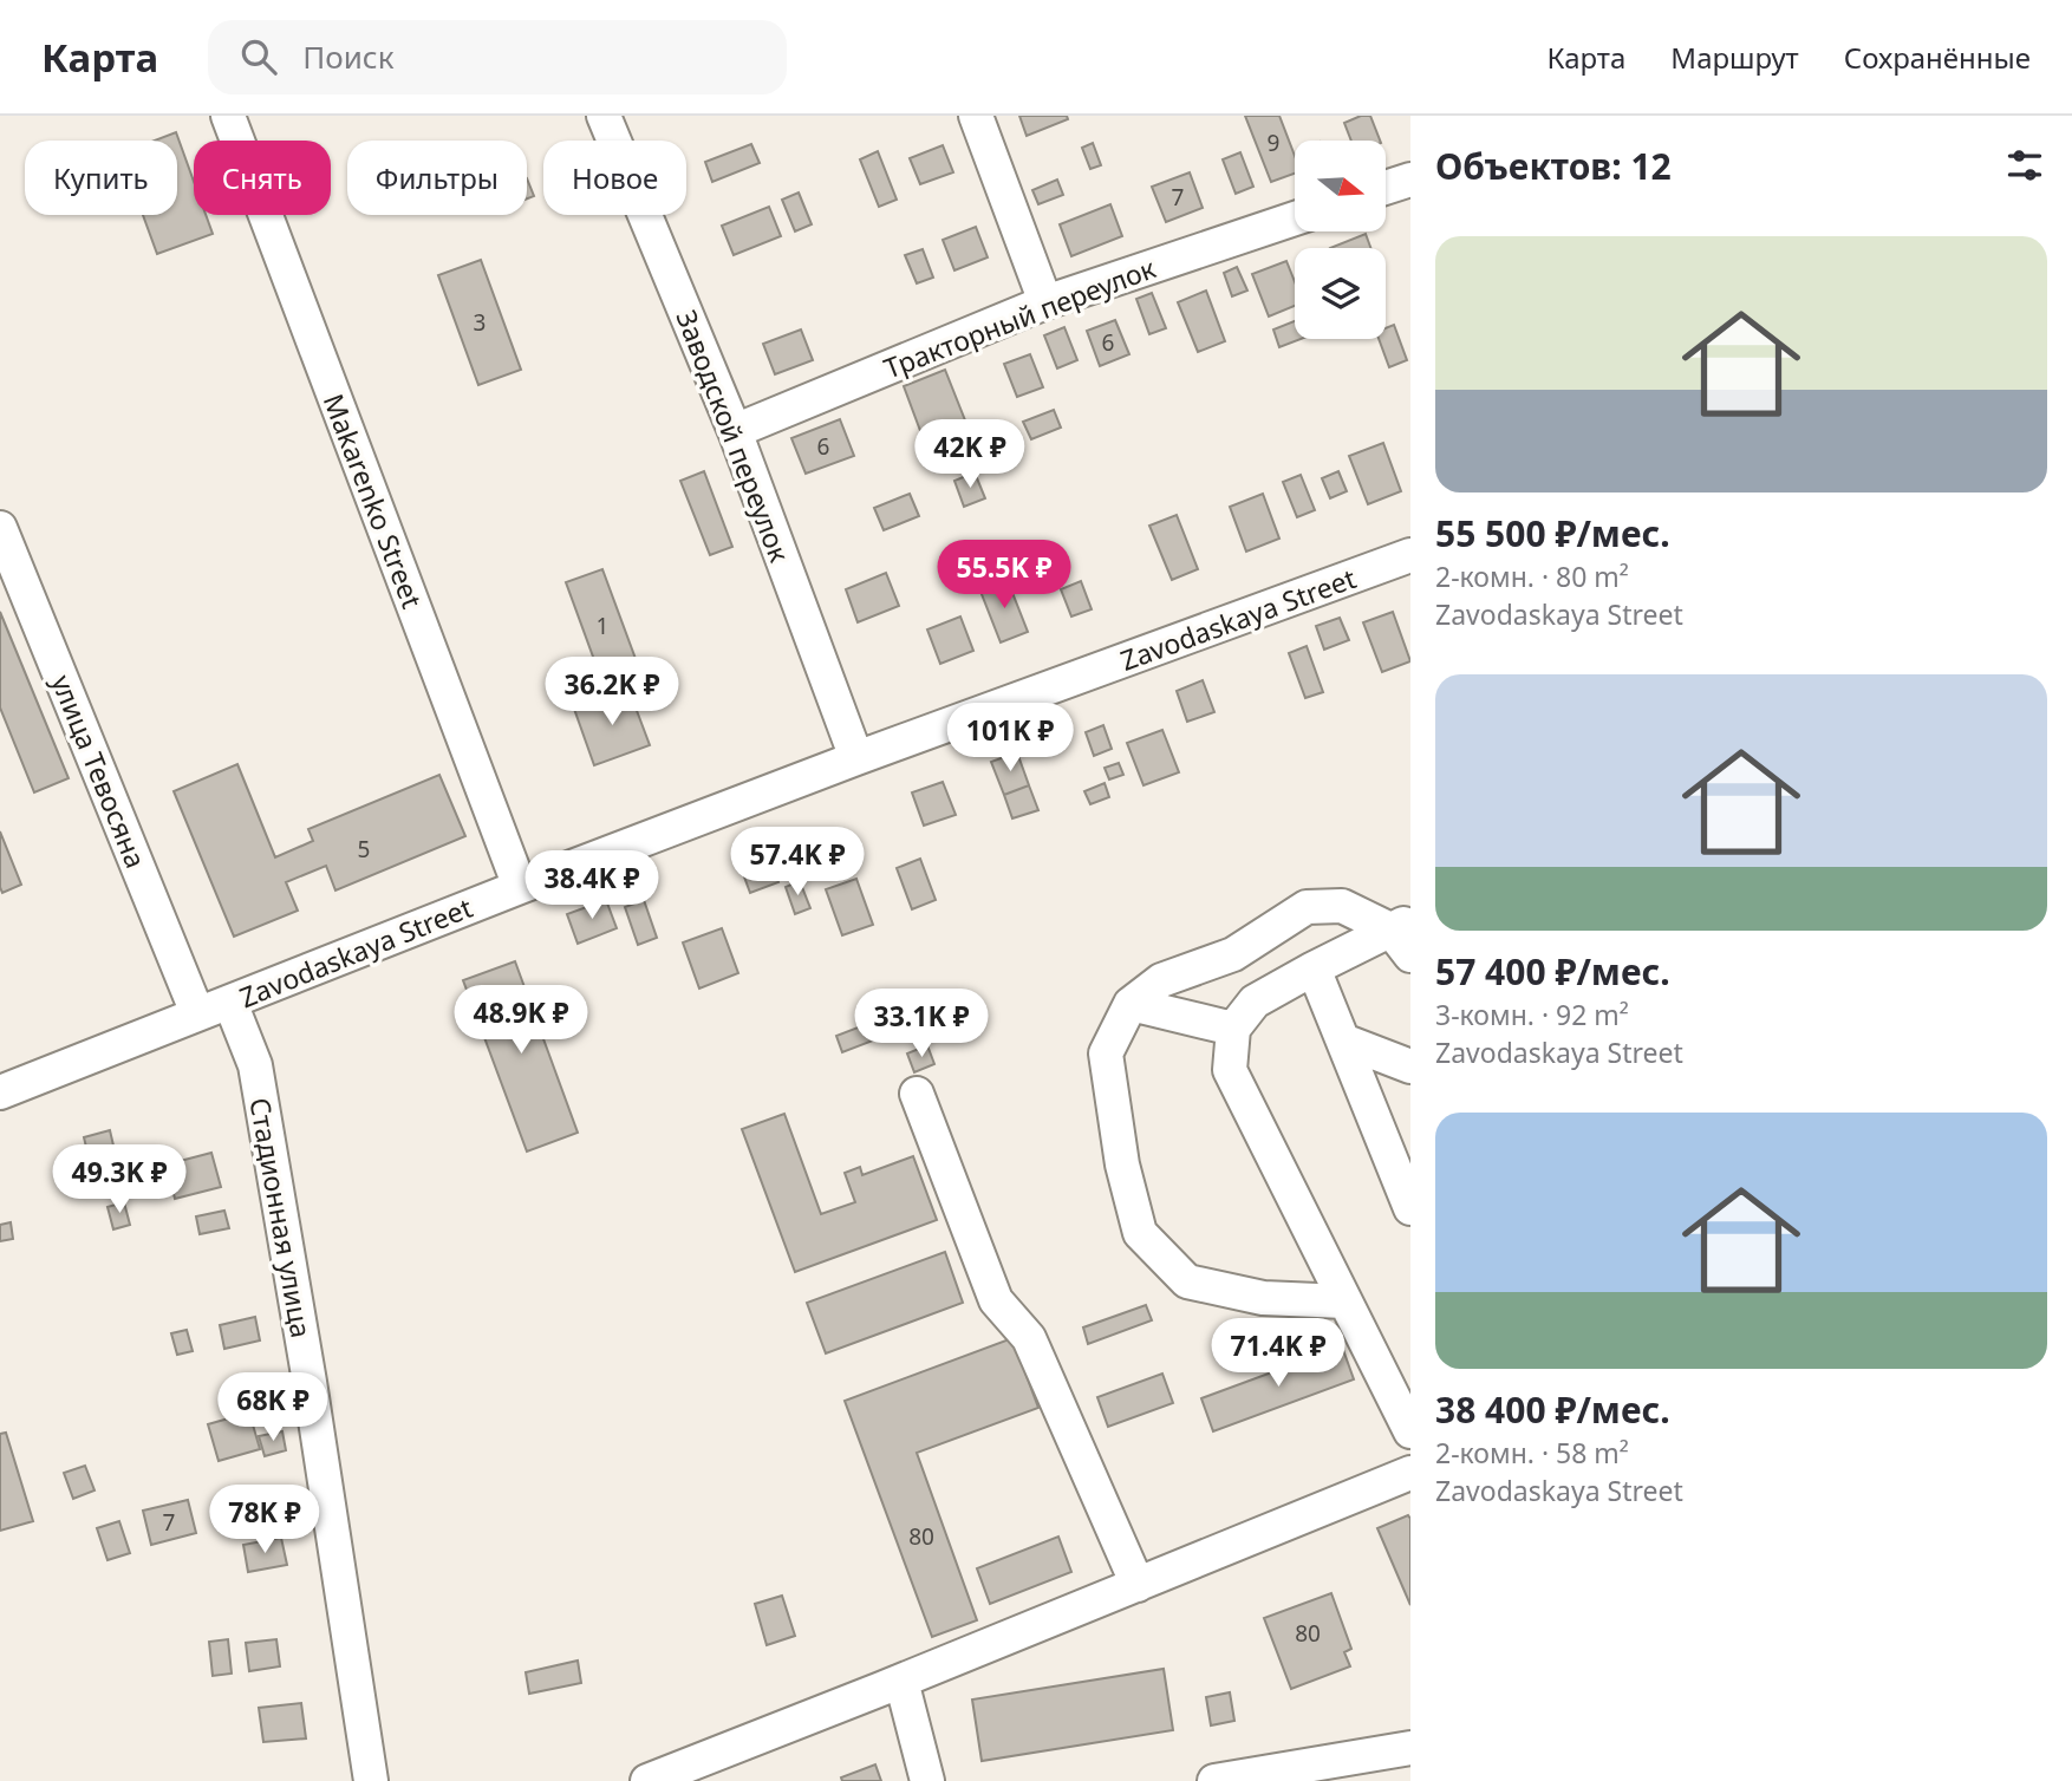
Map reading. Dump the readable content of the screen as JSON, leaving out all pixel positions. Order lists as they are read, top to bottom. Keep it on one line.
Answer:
{"streets":{"street":["Тракторный переулок","Заводской переулок","Makarenko Street","Zavodaskaya Street","улица Тевосяна","Стадионная улица"]},"crossings":[["Тракторный переулок","Заводской переулок"],["Заводской переулок","Zavodaskaya Street"],["Makarenko Street","Zavodaskaya Street"],["Zavodaskaya Street","улица Тевосяна"],["Zavodaskaya Street","Стадионная улица"]],"house_numbers":["9","7","3","6","6","1","5","7","80","80"],"north":"right","page":{"header":"Карта","search":"Поиск","nav":["Карта","Маршрут","Сохранённые"],"heading":"Объектов: 12","chip":["Купить","Снять","Фильтры","Новое"],"list":[{"name":"55 500 ₽/мес.","note":"2-комн. · 80 m² · Zavodaskaya Street"},{"name":"57 400 ₽/мес.","note":"3-комн. · 92 m² · Zavodaskaya Street"},{"name":"38 400 ₽/мес.","note":"2-комн. · 58 m² · Zavodaskaya Street"}],"price":["42K ₽","55.5K ₽","36.2K ₽","101K ₽","57.4K ₽","38.4K ₽","48.9K ₽","33.1K ₽","49.3K ₽","71.4K ₽","68K ₽","78K ₽"]}}
